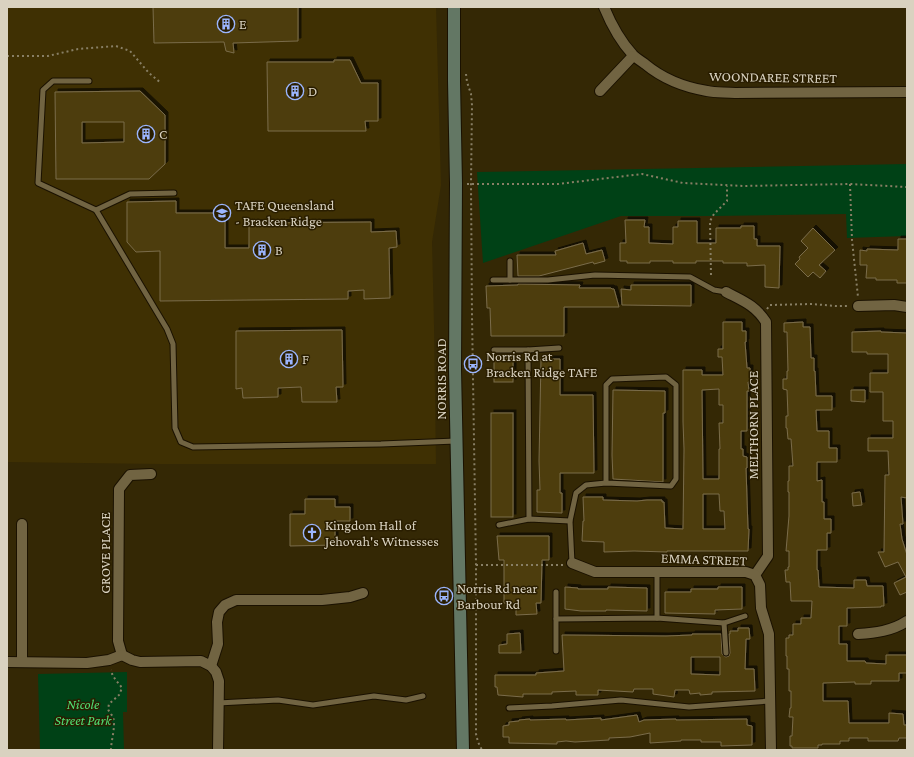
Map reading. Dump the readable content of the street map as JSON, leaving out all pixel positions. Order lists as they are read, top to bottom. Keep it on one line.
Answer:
{"streets":{"main road":["NORRIS ROAD"],"street":["WOONDAREE STREET","MELTHORN PLACE","GROVE PLACE","EMMA STREET"]},"crossings":[["MELTHORN PLACE","EMMA STREET"]],"parks":["Nicole Street Park"],"places":{"building":["E","D","C","B","F"],"school or university":["TAFE Queensland - Bracken Ridge"],"bus stop":["Norris Rd at Bracken Ridge TAFE","Norris Rd near Barbour Rd"],"church":["Kingdom Hall of Jehovah's Witnesses"]}}
